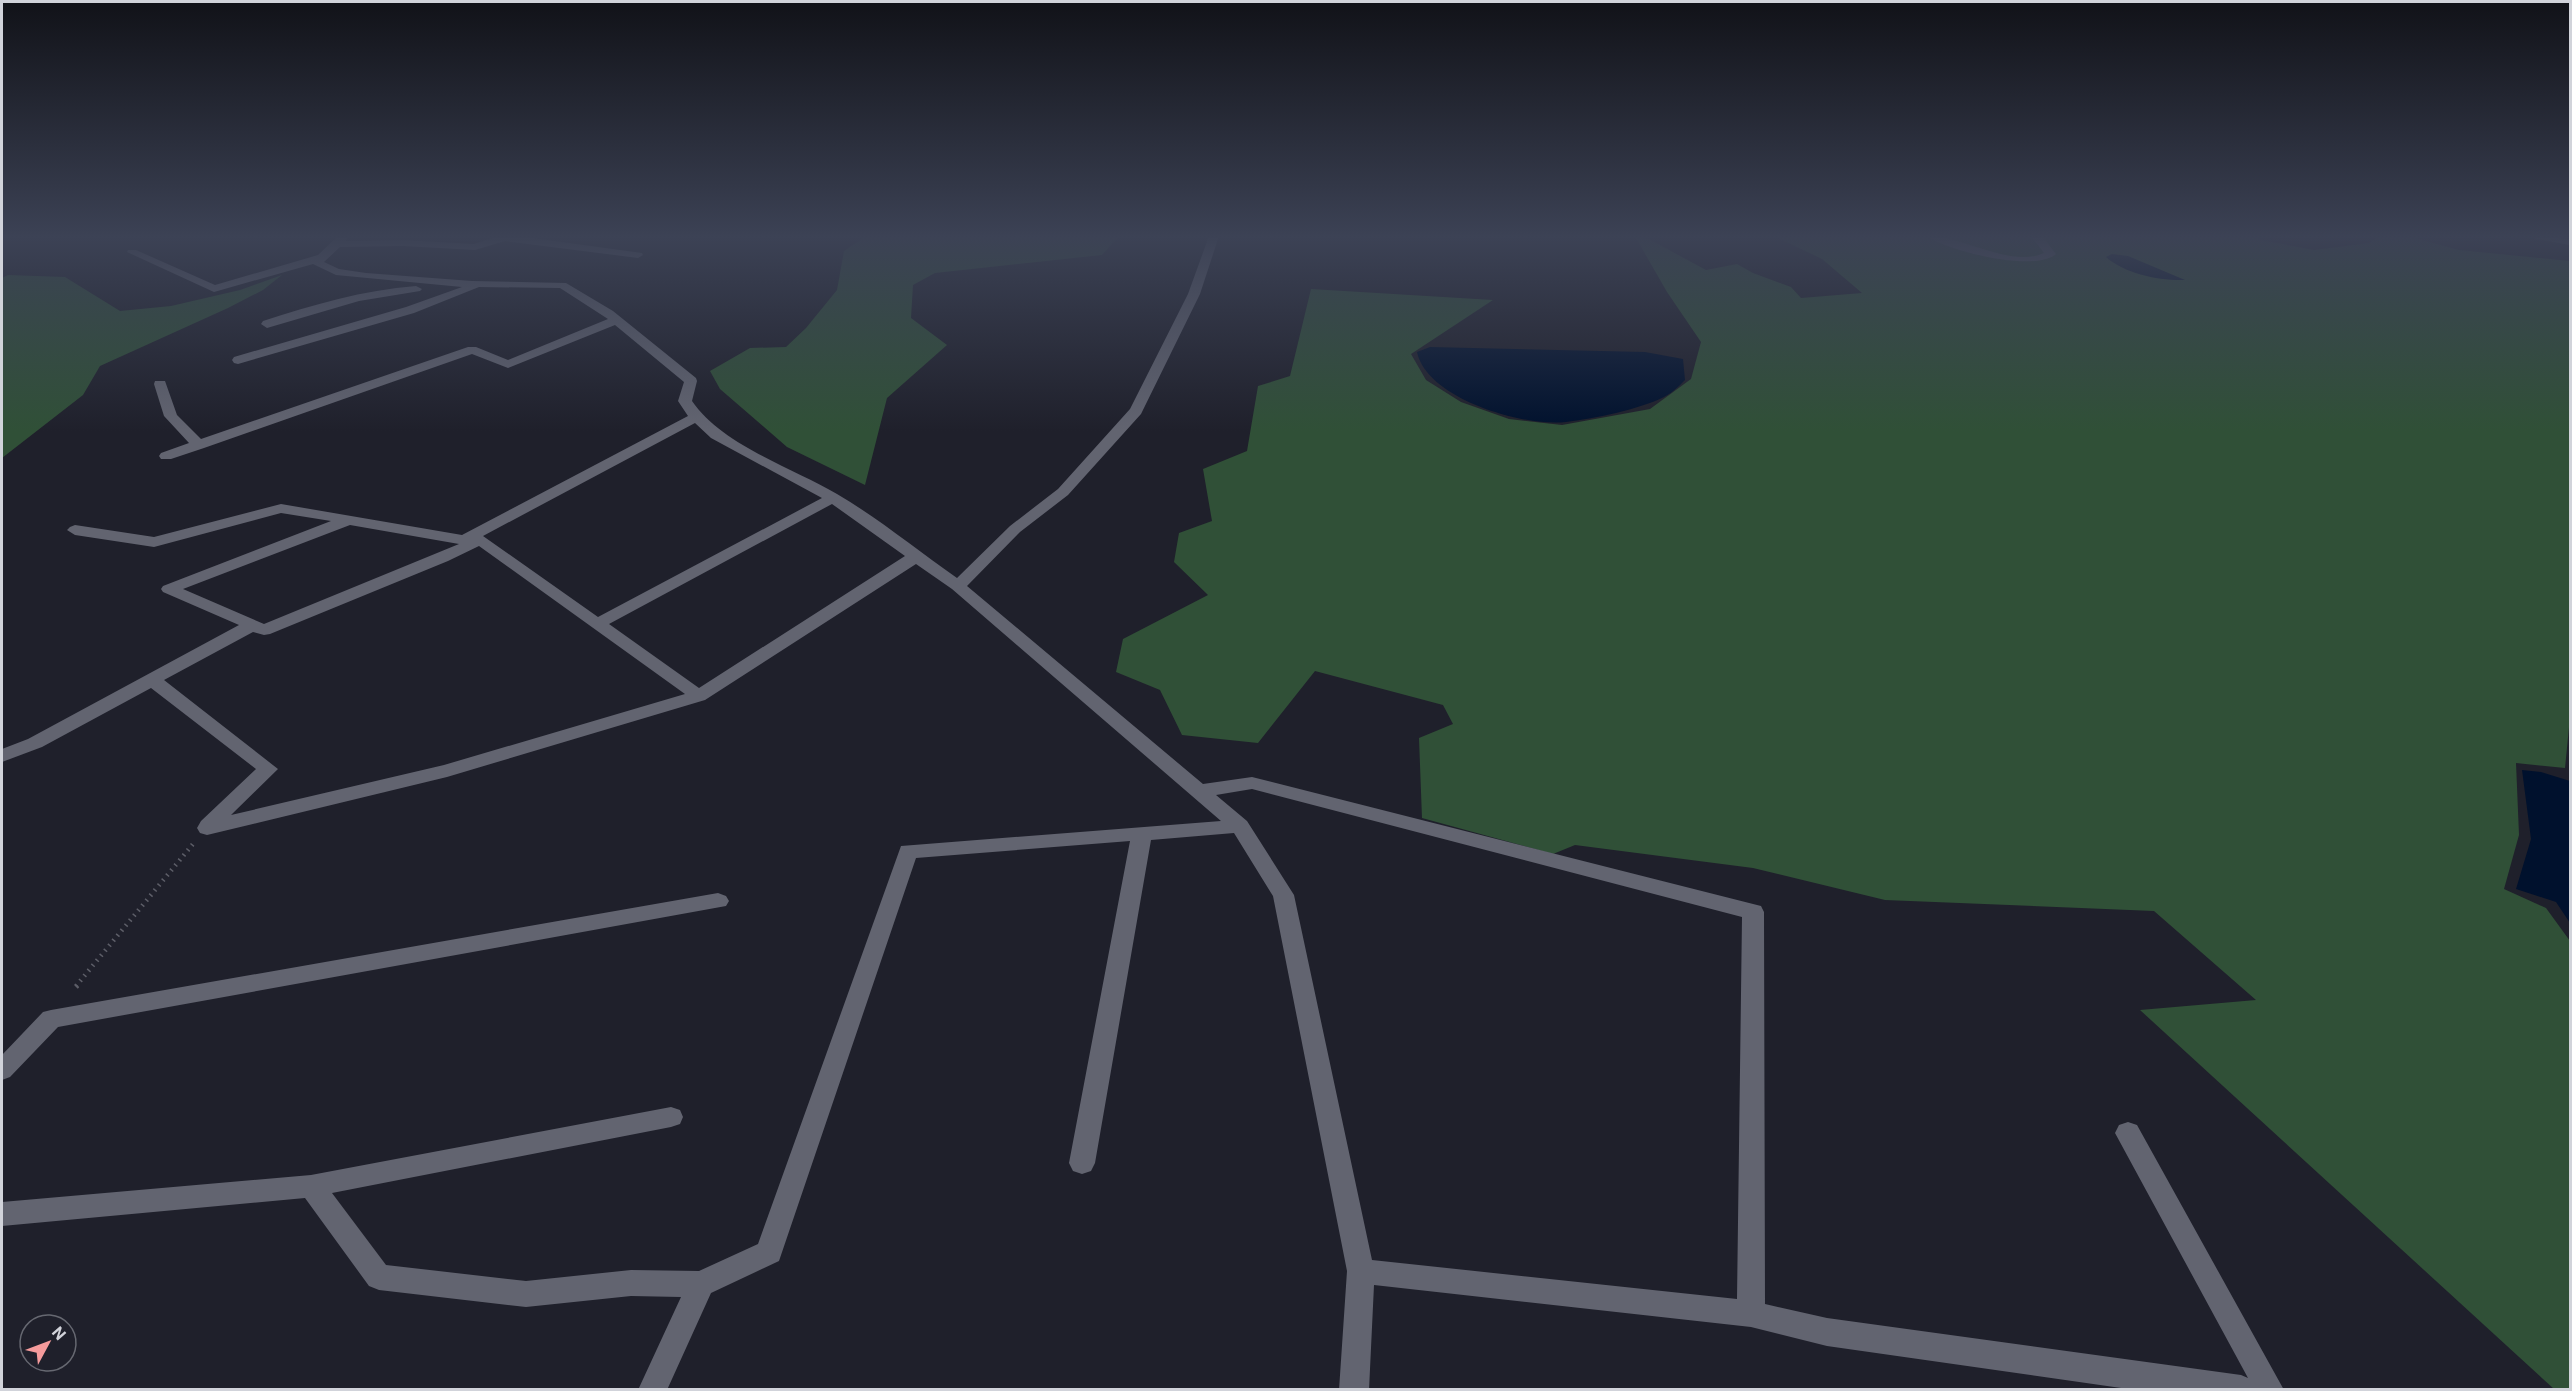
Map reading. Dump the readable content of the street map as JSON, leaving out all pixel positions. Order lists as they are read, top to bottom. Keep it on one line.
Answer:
{"north":"top right"}
